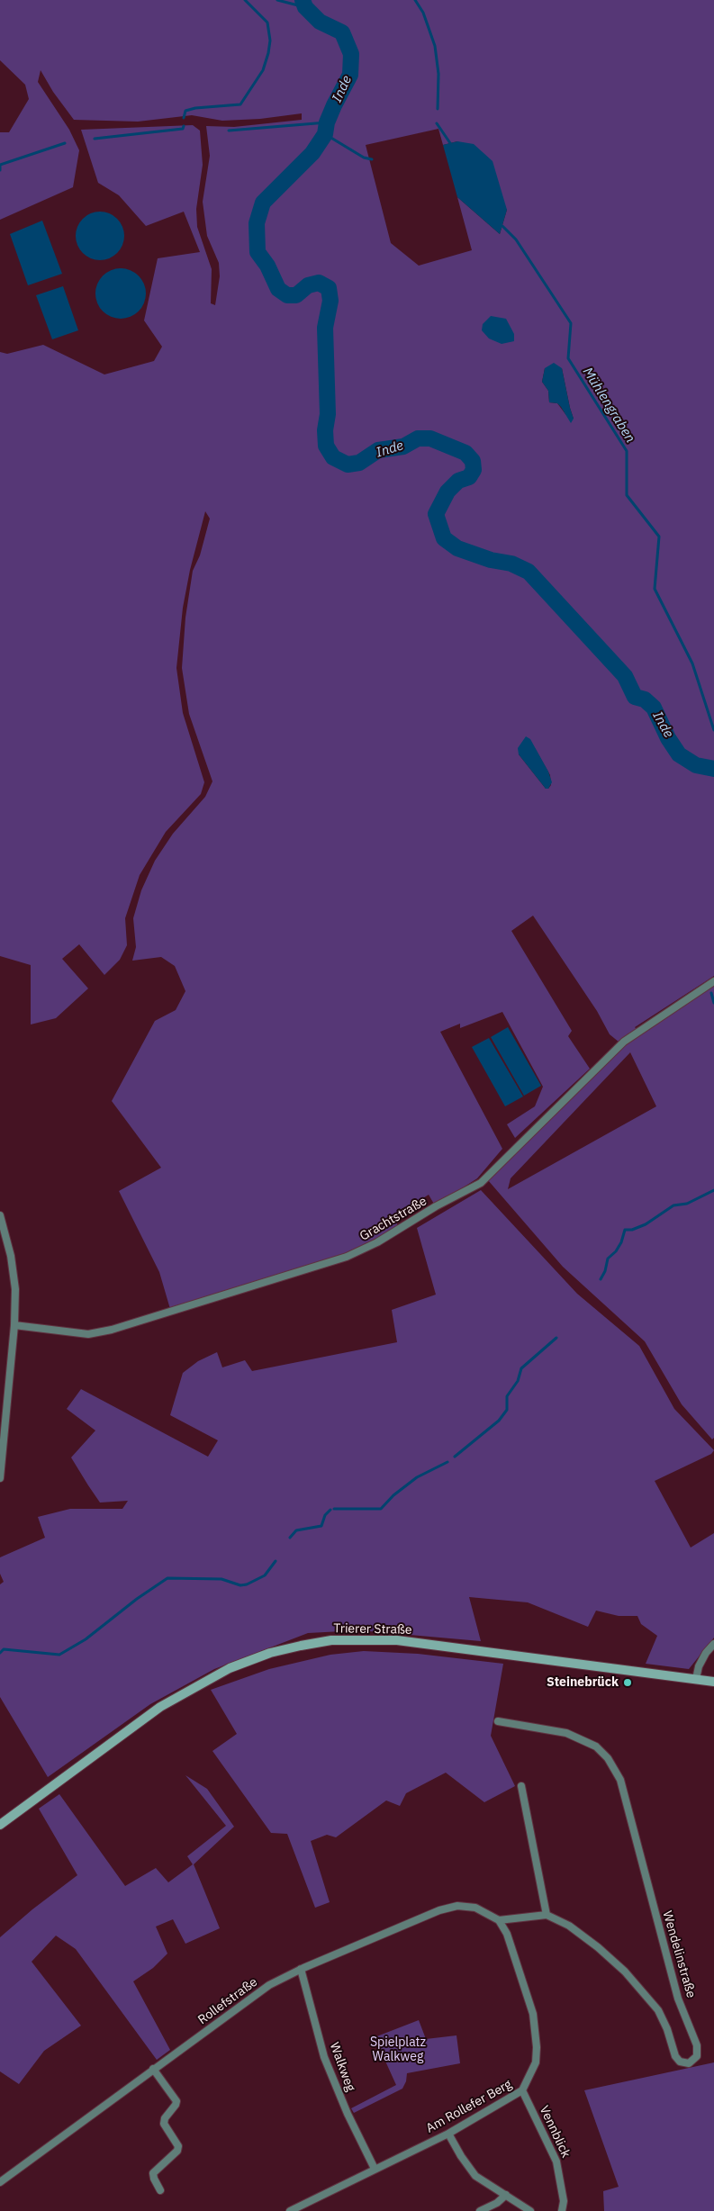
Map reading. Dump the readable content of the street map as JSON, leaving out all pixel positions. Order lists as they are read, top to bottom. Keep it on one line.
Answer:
{"streets":{"main road":["Trierer Straße"],"street":["Grachtstraße","Wendelinstraße","Rollefstraße","Walkweg","Am Rollefer Berg","Vennblick"]},"crossings":[["Rollefstraße","Walkweg"],["Rollefstraße","Am Rollefer Berg"],["Walkweg","Am Rollefer Berg"],["Am Rollefer Berg","Vennblick"]],"water":["Inde","Mühlengraben"],"parks":["Spielplatz Walkweg"],"places":["Steinebrück"]}
